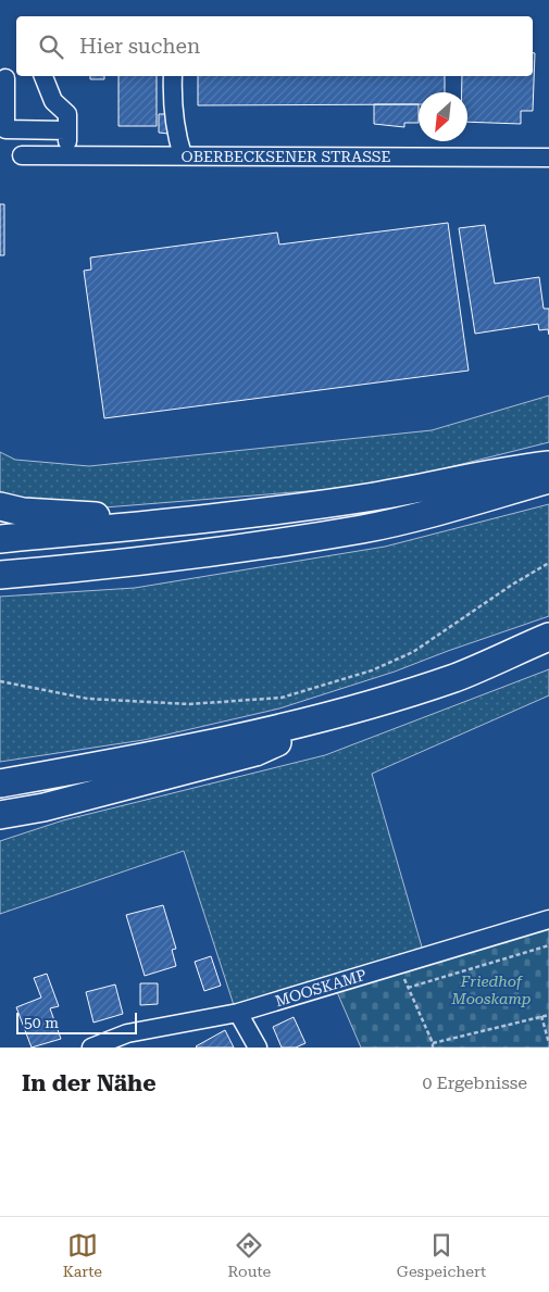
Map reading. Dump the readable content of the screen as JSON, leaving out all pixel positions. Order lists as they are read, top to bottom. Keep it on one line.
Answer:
{"streets":{"street":["OBERBECKSENER STRASSE","MOOSKAMP"]},"parks":["Friedhof Mooskamp"],"scale_bar":"50 m","north":"bottom left","page":{"search":"Hier suchen","scale":"50 m","heading":["In der Nähe","0 Ergebnisse"],"nav":["Karte","Route","Gespeichert"]}}
